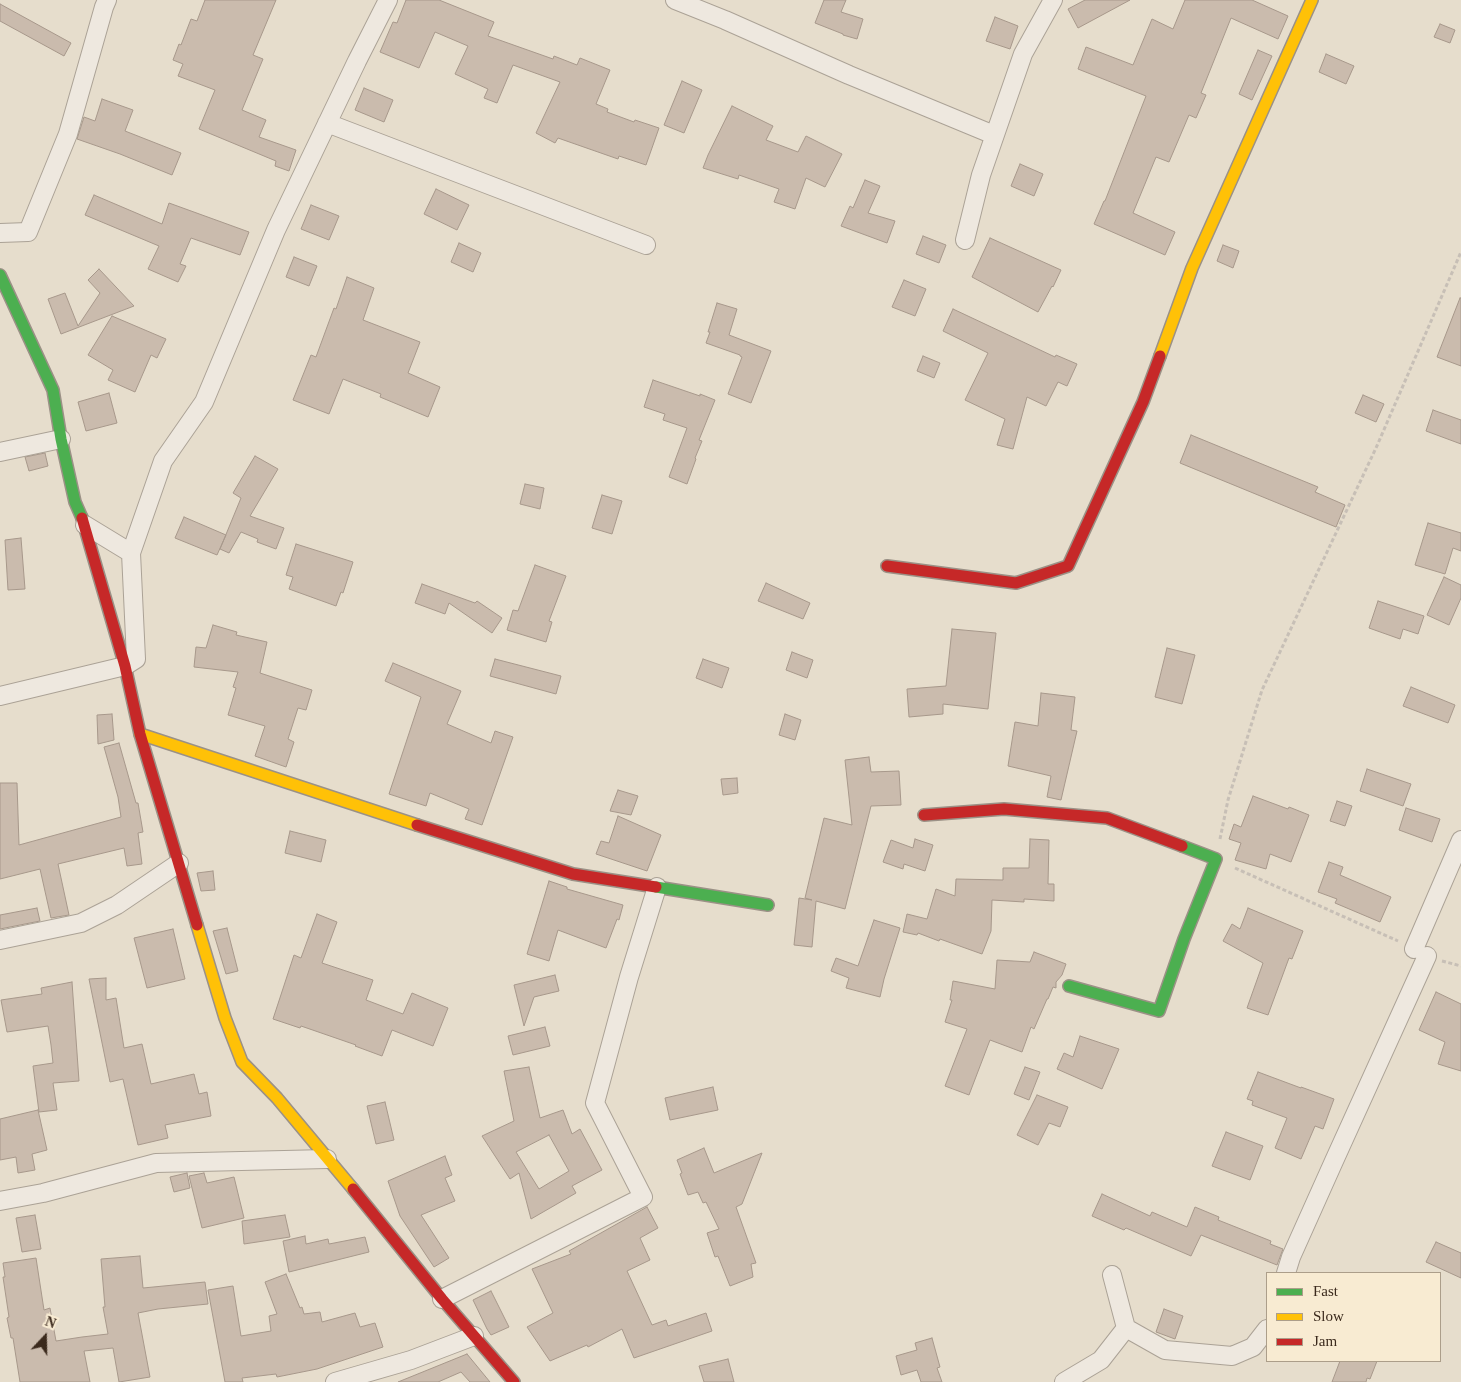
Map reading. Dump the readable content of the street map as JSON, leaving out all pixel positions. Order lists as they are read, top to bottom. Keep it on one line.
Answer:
{"legend":["Fast","Slow","Jam"],"north":"top"}
